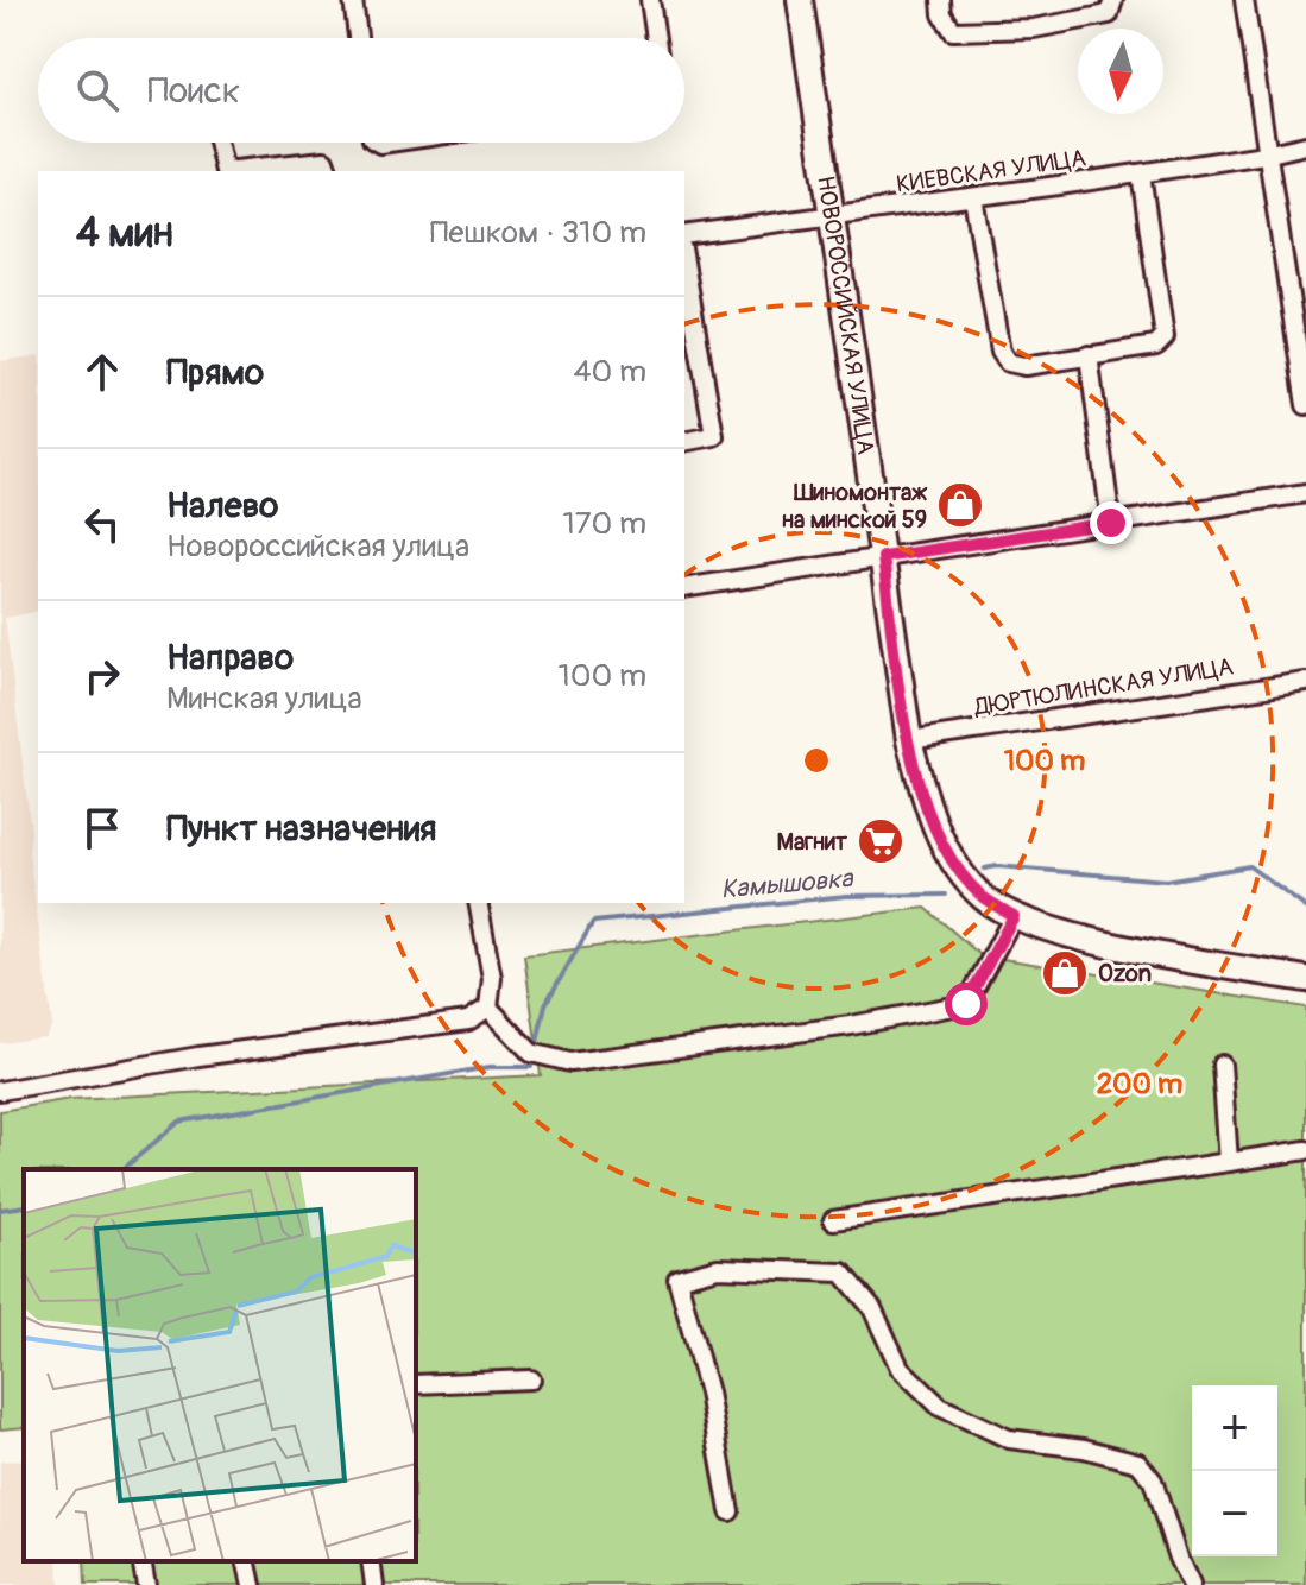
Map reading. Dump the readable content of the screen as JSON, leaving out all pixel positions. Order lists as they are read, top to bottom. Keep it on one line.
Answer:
{"streets":{"main road":["НОВОРОССИЙСКАЯ УЛИЦА"],"street":["КИЕВСКАЯ УЛИЦА","ДЮРТЮЛИНСКАЯ УЛИЦА"]},"crossings":[["КИЕВСКАЯ УЛИЦА","НОВОРОССИЙСКАЯ УЛИЦА"],["НОВОРОССИЙСКАЯ УЛИЦА","ДЮРТЮЛИНСКАЯ УЛИЦА"]],"water":["Камышовка"],"places":{"shop":["Шиномонтаж на минской 59","Ozon"],"supermarket":["Магнит"]},"north":"bottom","page":{"search":"Поиск","heading":["4 мин","Пешком · 310 m"],"list":[["Прямо","40 m"],["Налево","Новороссийская улица","170 m"],["Направо","Минская улица","100 m"],"Пункт назначения"],"map_buttons":["+","−"]},"rings":["100 m","200 m"]}
